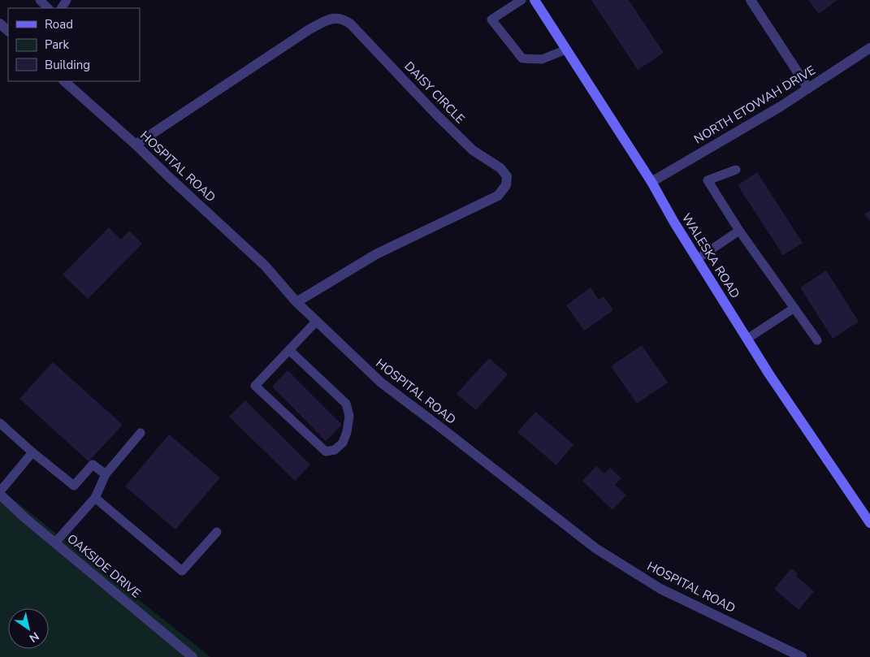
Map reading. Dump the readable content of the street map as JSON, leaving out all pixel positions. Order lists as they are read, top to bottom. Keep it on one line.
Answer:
{"streets":{"main road":["WALESKA ROAD"],"street":["DAISY CIRCLE","NORTH ETOWAH DRIVE","HOSPITAL ROAD","OAKSIDE DRIVE"]},"crossings":[["DAISY CIRCLE","HOSPITAL ROAD"],["NORTH ETOWAH DRIVE","WALESKA ROAD"]],"legend":["Road","Park","Building"],"north":"bottom right"}
